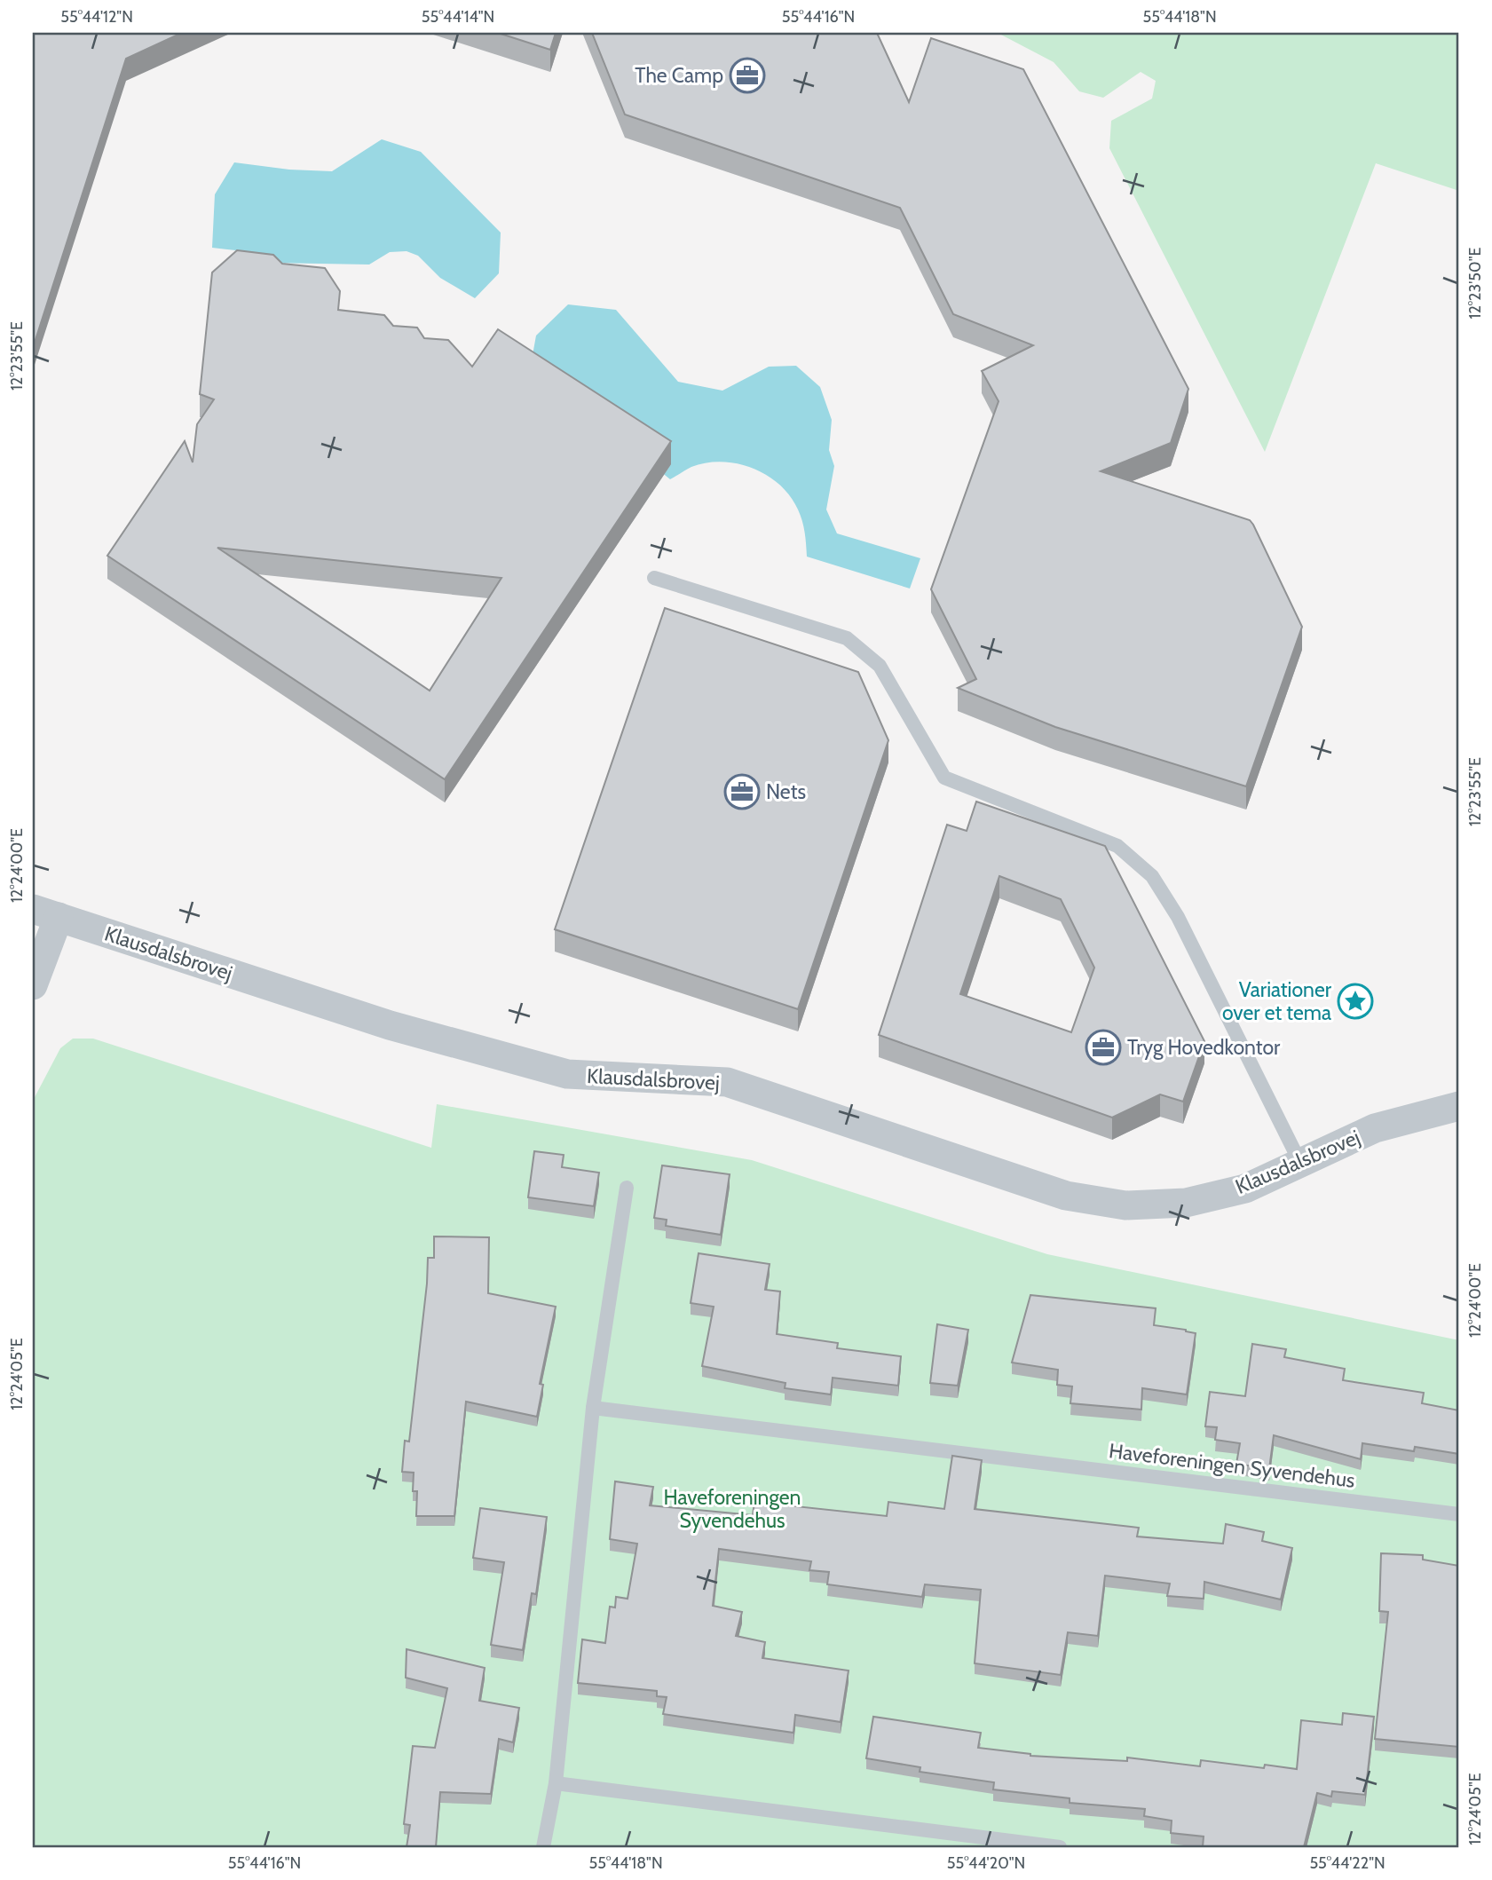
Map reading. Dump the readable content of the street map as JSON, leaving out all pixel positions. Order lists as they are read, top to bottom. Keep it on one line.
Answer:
{"streets":{"street":["Klausdalsbrovej"],"lane":["Haveforeningen Syvendehus"]},"parks":["Haveforeningen Syvendehus"],"places":{"office":["The Camp","Nets","Tryg Hovedkontor"],"place":["Variationer over et tema"]},"coordinates":["55°44'12\"N","55°44'14\"N","55°44'16\"N","55°44'18\"N","12°23'50\"E","12°23'55\"E","12°24'00\"E","12°24'05\"E","55°44'20\"N","55°44'22\"N"]}
